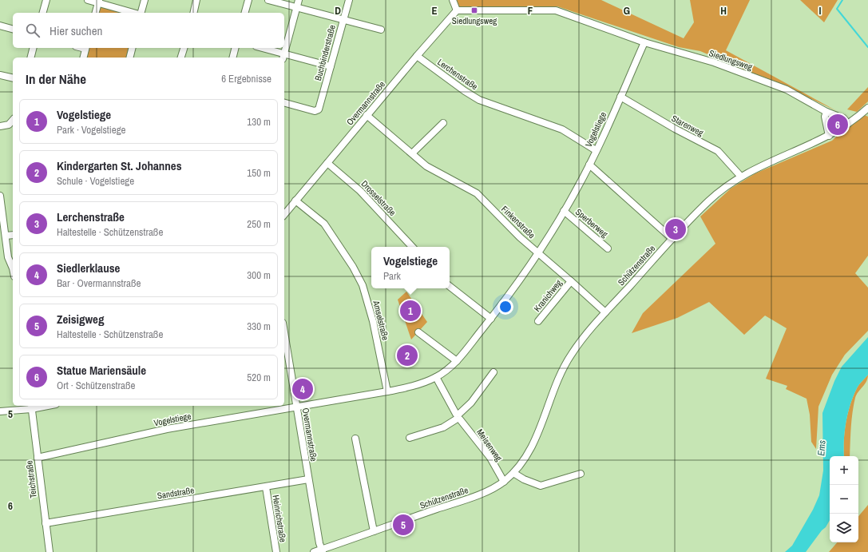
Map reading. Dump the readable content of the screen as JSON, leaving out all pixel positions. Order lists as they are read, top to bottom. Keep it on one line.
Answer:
{"streets":{"street":["Buchbinderstraße","Siedlungsweg","Lerchenstraße","Overmannstraße","Starenweg","Vogelstiege","Drosselstraße","Finkenstraße","Sperberweg","Schützenstraße","Kranichweg","Amselstraße","Meisenweg","Teichstraße","Sandstraße","Heinrichstraße"]},"crossings":[["Siedlungsweg","Overmannstraße"],["Siedlungsweg","Vogelstiege"],["Siedlungsweg","Schützenstraße"],["Lerchenstraße","Overmannstraße"],["Lerchenstraße","Vogelstiege"],["Overmannstraße","Vogelstiege"],["Overmannstraße","Drosselstraße"],["Overmannstraße","Finkenstraße"],["Overmannstraße","Schützenstraße"],["Overmannstraße","Amselstraße"],["Overmannstraße","Sandstraße"],["Starenweg","Vogelstiege"],["Starenweg","Schützenstraße"],["Vogelstiege","Finkenstraße"],["Vogelstiege","Sperberweg"],["Vogelstiege","Amselstraße"],["Vogelstiege","Meisenweg"],["Vogelstiege","Teichstraße"],["Finkenstraße","Schützenstraße"],["Finkenstraße","Kranichweg"],["Schützenstraße","Meisenweg"],["Teichstraße","Sandstraße"],["Sandstraße","Heinrichstraße"]],"water":["Ems"],"places":{"transit":["Siedlungsweg"]},"page":{"search":"Hier suchen","heading":["In der Nähe","6 Ergebnisse"],"list":[{"mark":"1","name":"Vogelstiege","note":"Park · Vogelstiege","value":"130 m"},{"mark":"2","name":"Kindergarten St. Johannes","note":"Schule · Vogelstiege","value":"150 m"},{"mark":"3","name":"Lerchenstraße","note":"Haltestelle · Schützenstraße","value":"250 m"},{"mark":"4","name":"Siedlerklause","note":"Bar · Overmannstraße","value":"300 m"},{"mark":"5","name":"Zeisigweg","note":"Haltestelle · Schützenstraße","value":"330 m"},{"mark":"6","name":"Statue Mariensäule","note":"Ort · Schützenstraße","value":"520 m"}],"pins":["6","3","1","2","4","5"],"popup":["Vogelstiege","Park"],"map_buttons":["+","−"]},"grid":{"columns":["D","E","F","G","H","I"],"rows":["5","6"]}}
